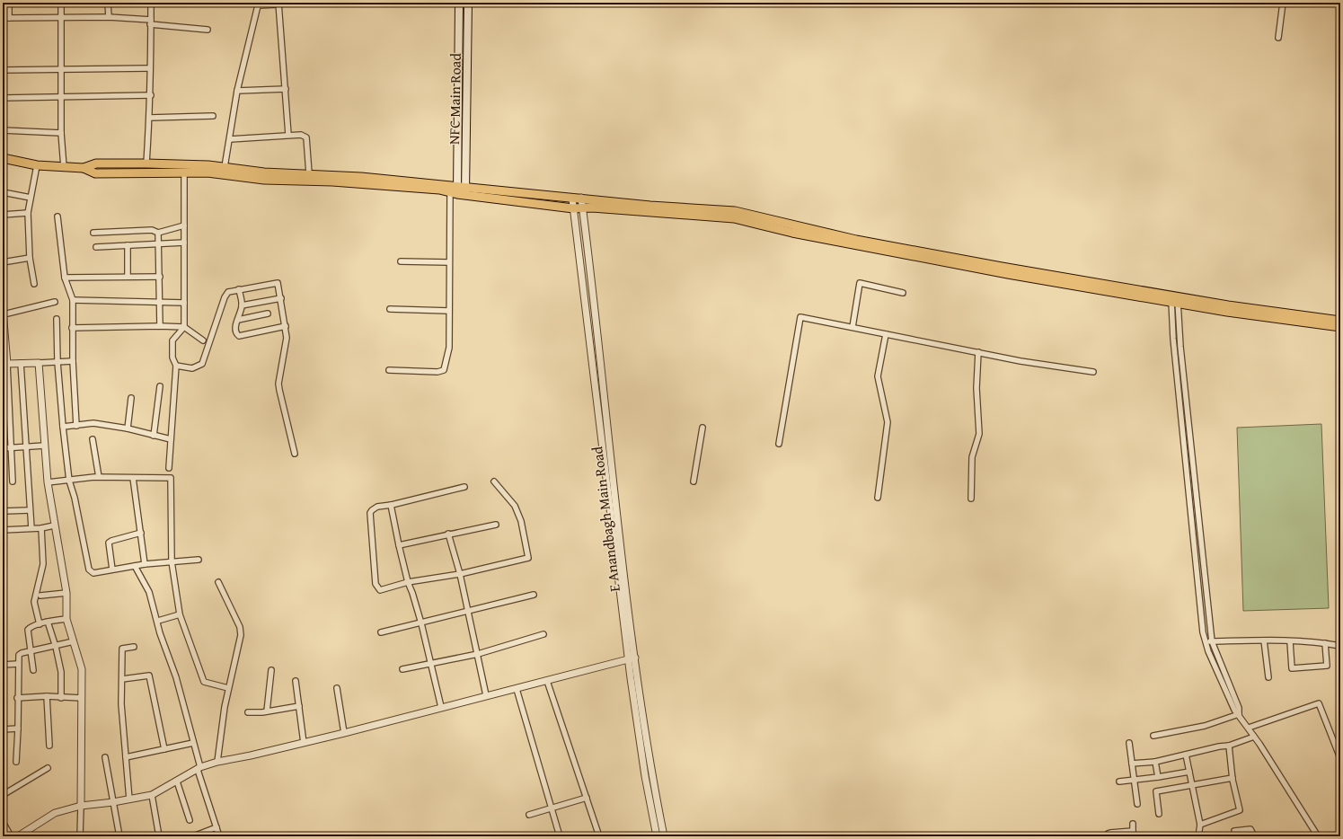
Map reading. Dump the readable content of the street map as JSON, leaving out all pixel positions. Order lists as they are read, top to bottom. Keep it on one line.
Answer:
{"streets":{"main road":["NFC Main Road"],"street":["E Anandbagh Main Road"]}}
